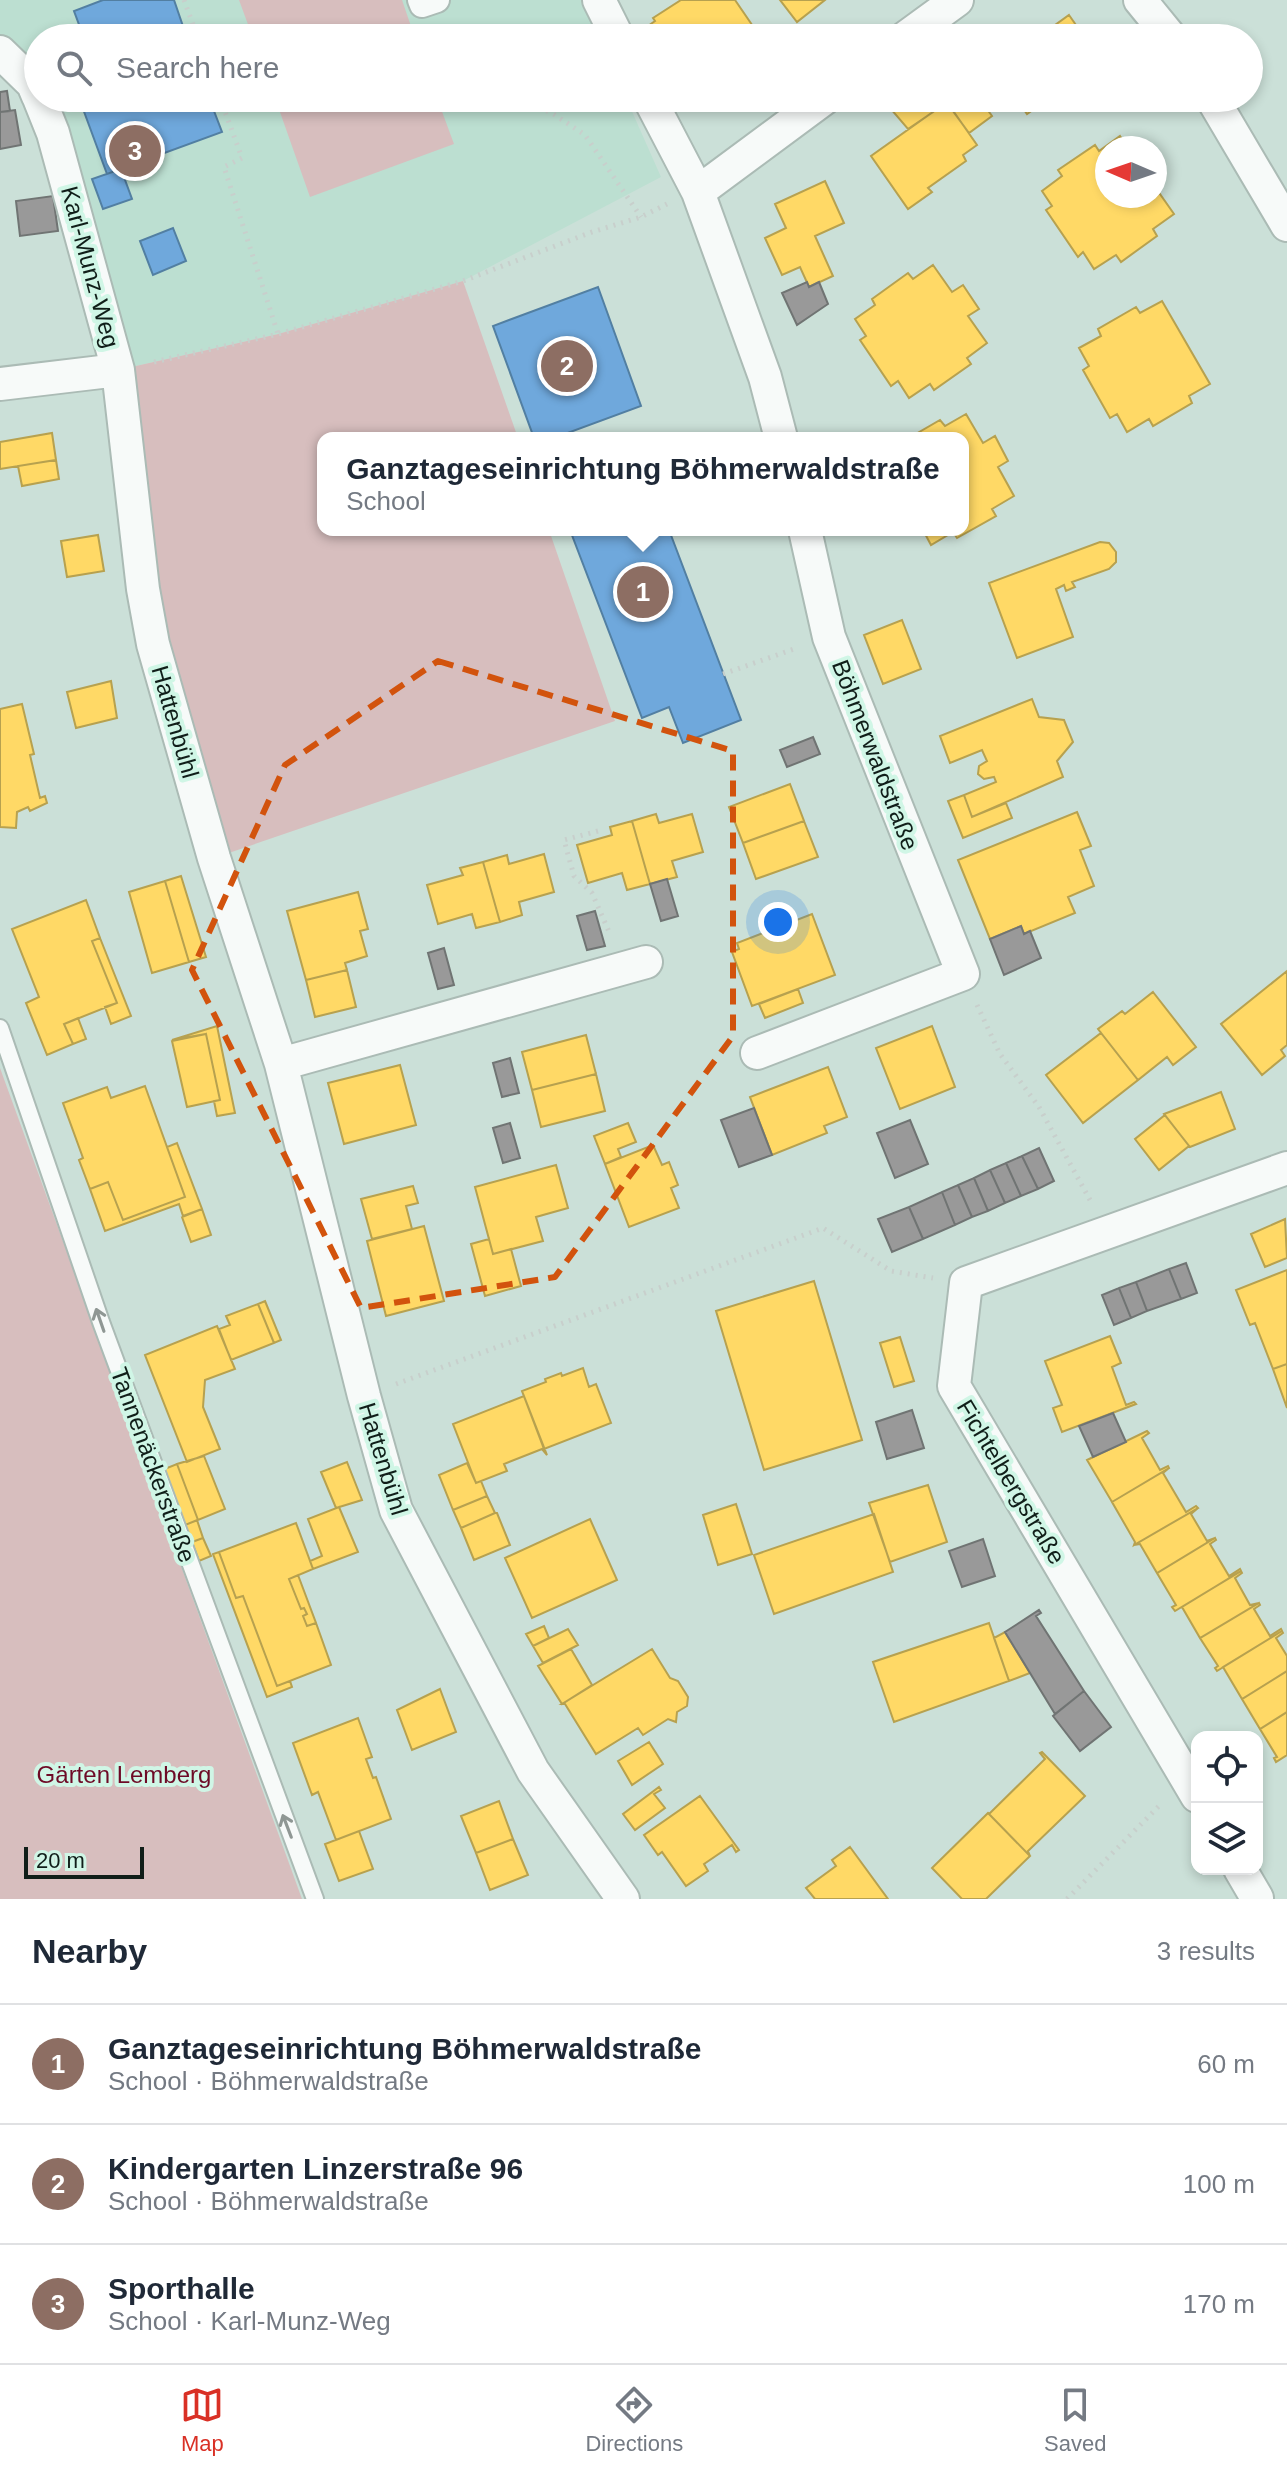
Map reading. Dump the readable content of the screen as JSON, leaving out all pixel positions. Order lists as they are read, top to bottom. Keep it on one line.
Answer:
{"streets":{"street":["Karl-Munz-Weg","Hattenbühl","Böhmerwaldstraße","Fichtelbergstraße"],"lane":["Tannenäckerstraße"]},"crossings":[["Karl-Munz-Weg","Hattenbühl"]],"one_way":["Tannenäckerstraße"],"parks":["Gärten Lemberg"],"scale_bar":"20 m","north":"left","page":{"search":"Search here","pins":["3","2","1"],"popup":["Ganztageseinrichtung Böhmerwaldstraße","School"],"scale":"20 m","heading":["Nearby","3 results"],"list":[{"mark":"1","name":"Ganztageseinrichtung Böhmerwaldstraße","note":"School · Böhmerwaldstraße","value":"60 m"},{"mark":"2","name":"Kindergarten Linzerstraße 96","note":"School · Böhmerwaldstraße","value":"100 m"},{"mark":"3","name":"Sporthalle","note":"School · Karl-Munz-Weg","value":"170 m"}],"nav":["Map","Directions","Saved"]}}
